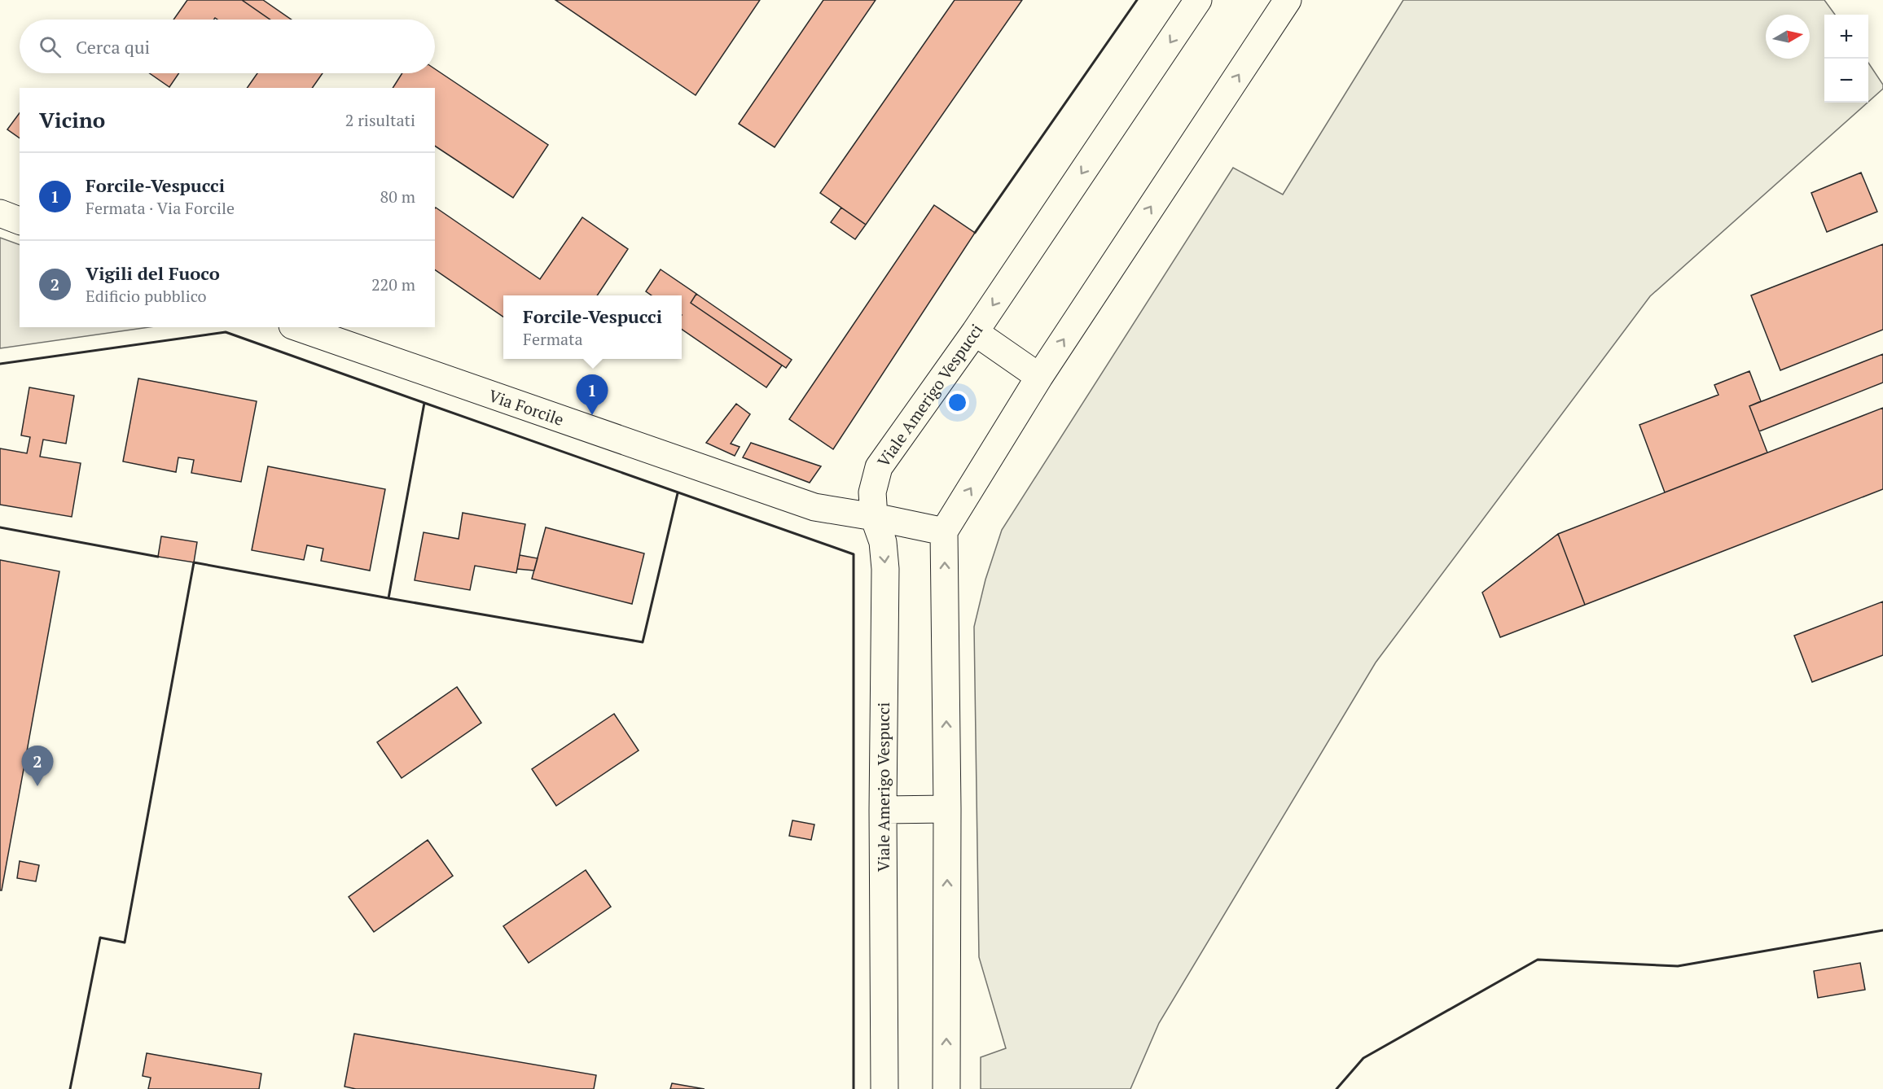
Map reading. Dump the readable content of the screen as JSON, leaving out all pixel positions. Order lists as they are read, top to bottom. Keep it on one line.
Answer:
{"streets":{"street":["Viale Amerigo Vespucci","Via Forcile"]},"crossings":[["Viale Amerigo Vespucci","Via Forcile"]],"north":"right","page":{"map_buttons":["+","−"],"search":"Cerca qui","heading":["Vicino","2 risultati"],"list":[{"mark":"1","name":"Forcile-Vespucci","note":"Fermata · Via Forcile","value":"80 m"},{"mark":"2","name":"Vigili del Fuoco","note":"Edificio pubblico","value":"220 m"}],"popup":["Forcile-Vespucci","Fermata"],"pins":["1","2"]}}
